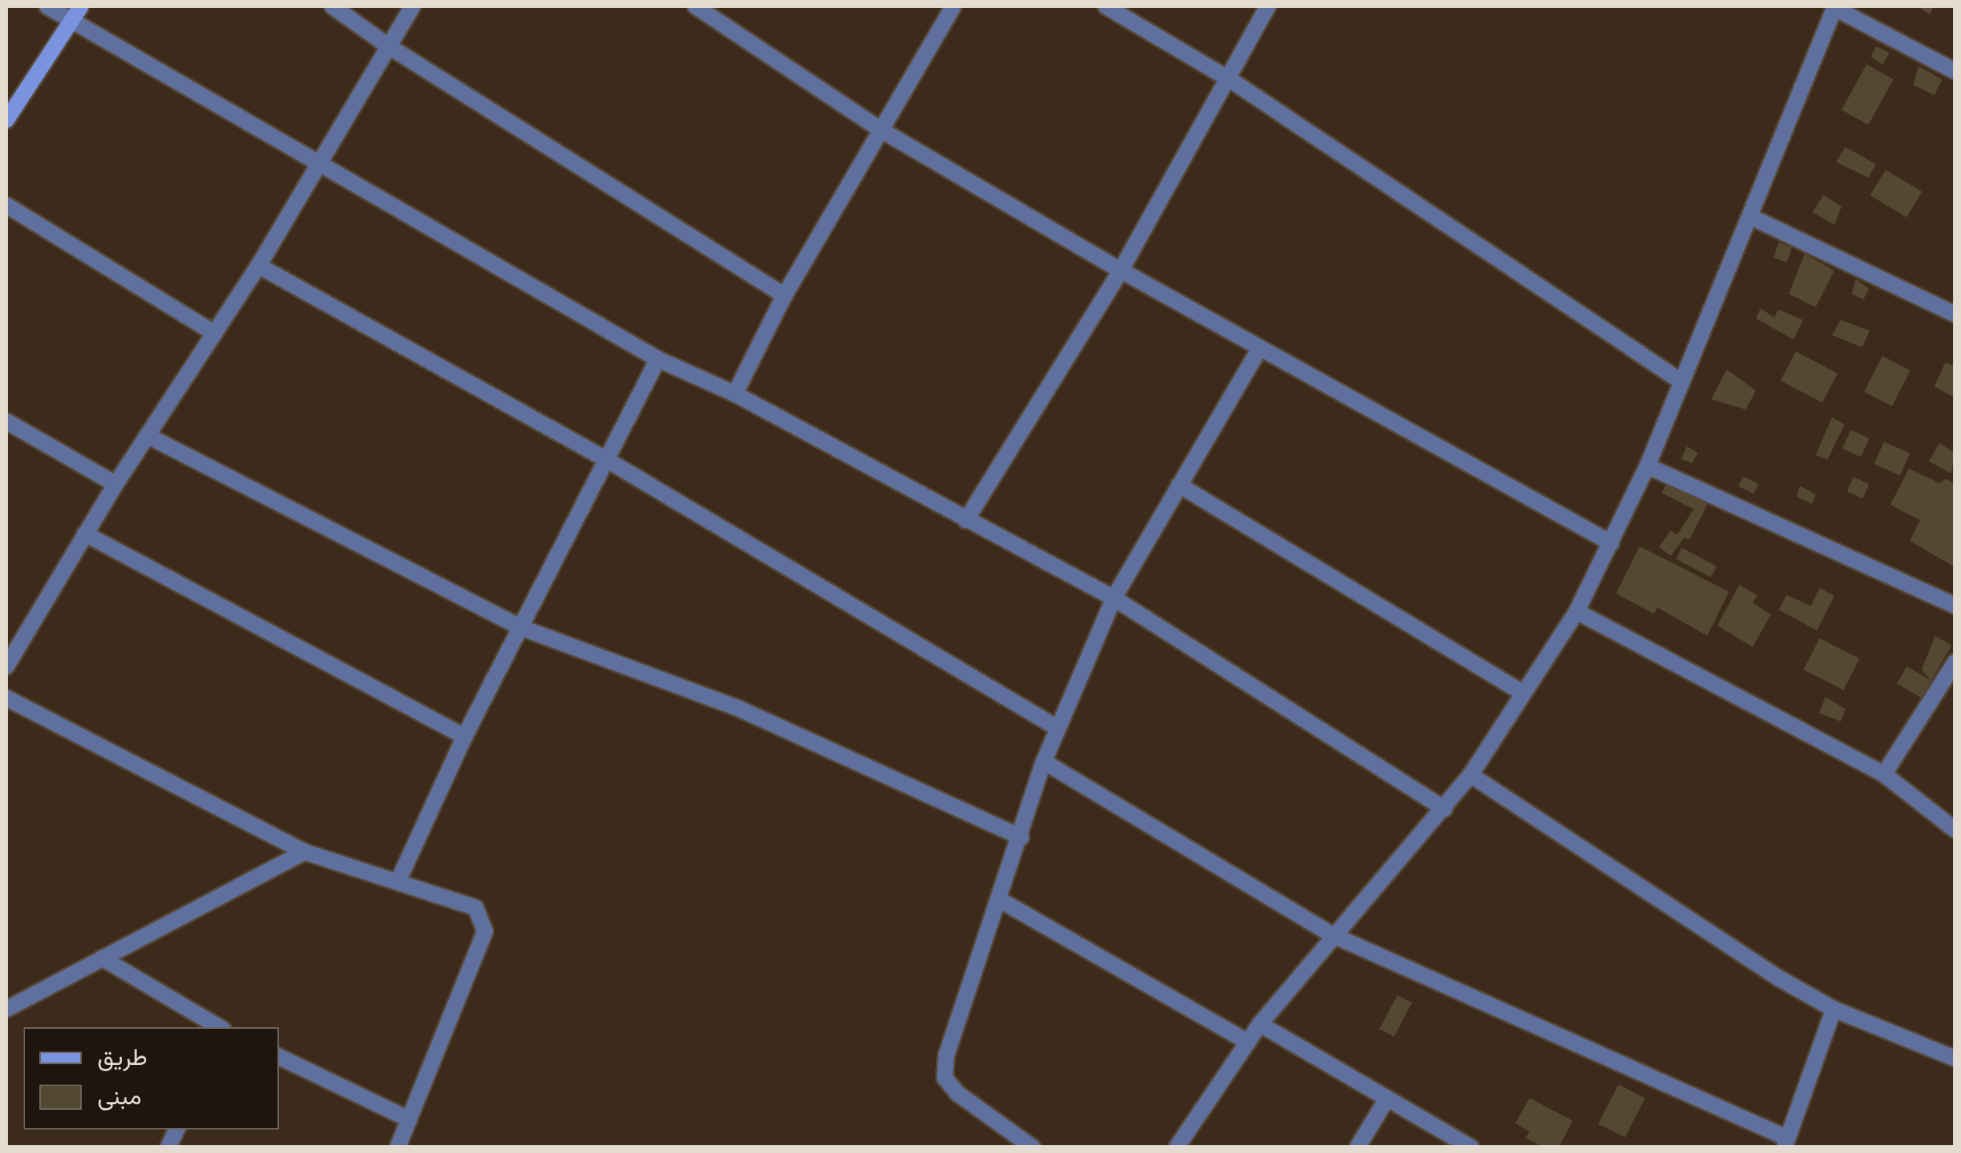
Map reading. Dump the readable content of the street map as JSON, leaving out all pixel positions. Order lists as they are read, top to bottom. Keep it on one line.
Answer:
{"legend":["طريق","مبنى"]}
